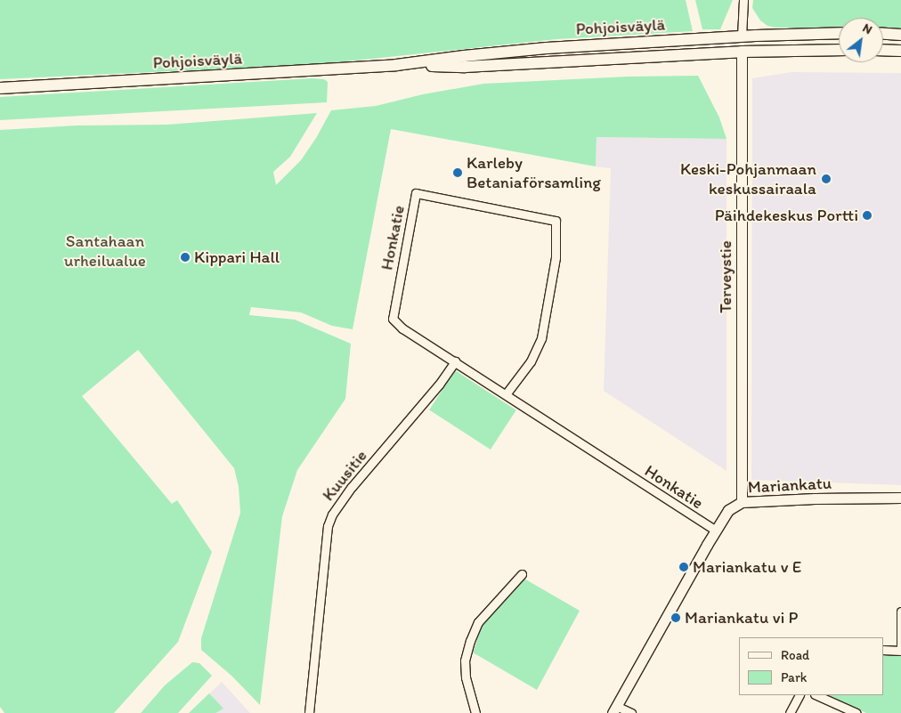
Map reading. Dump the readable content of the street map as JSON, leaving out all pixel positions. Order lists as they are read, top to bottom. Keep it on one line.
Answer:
{"streets":{"main road":["Pohjoisväylä"],"street":["Honkatie","Terveystie","Kuusitie","Mariankatu"]},"crossings":[["Pohjoisväylä","Terveystie"],["Honkatie","Kuusitie"],["Honkatie","Mariankatu"],["Terveystie","Mariankatu"]],"parks":["Santahaan urheilualue"],"places":["Karleby Betaniaförsamling","Keski-Pohjanmaan keskussairaala","Päihdekeskus Portti","Kippari Hall","Mariankatu v E","Mariankatu vi P"],"legend":["Road","Park"],"north":"top right"}
